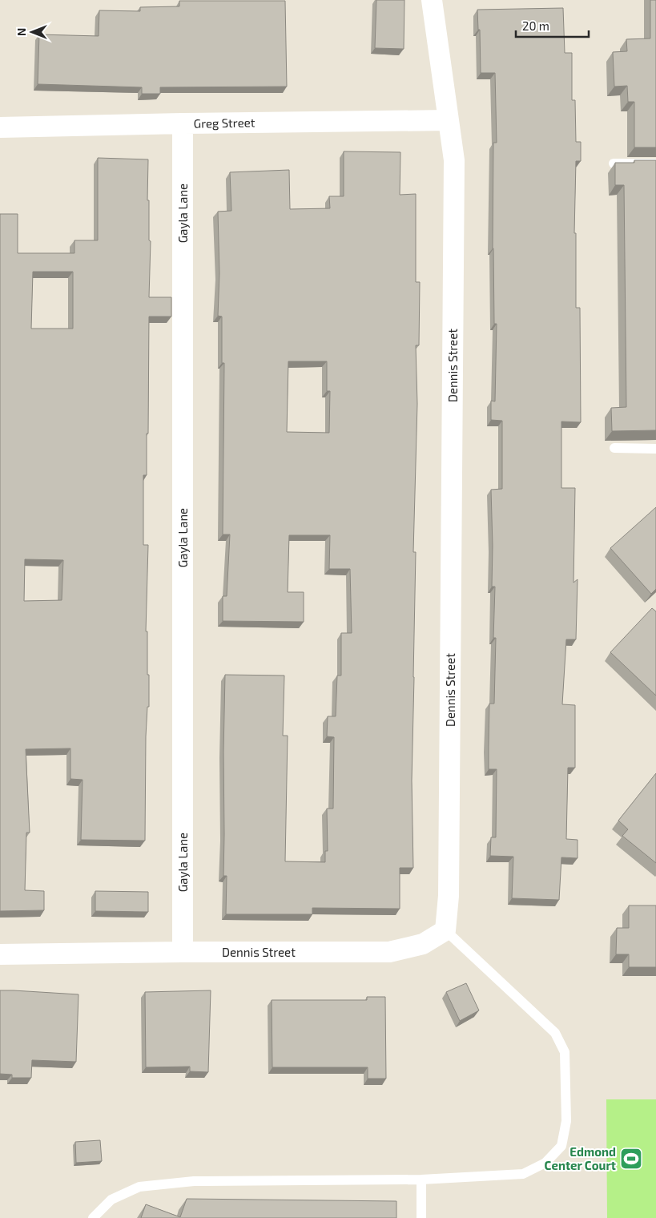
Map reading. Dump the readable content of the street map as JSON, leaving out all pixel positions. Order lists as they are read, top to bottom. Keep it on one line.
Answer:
{"streets":{"street":["Greg Street","Gayla Lane","Dennis Street"]},"crossings":[["Greg Street","Gayla Lane"],["Greg Street","Dennis Street"],["Gayla Lane","Dennis Street"]],"places":{"sports":["Edmond Center Court"]},"scale_bar":"20 m","north":"left"}
